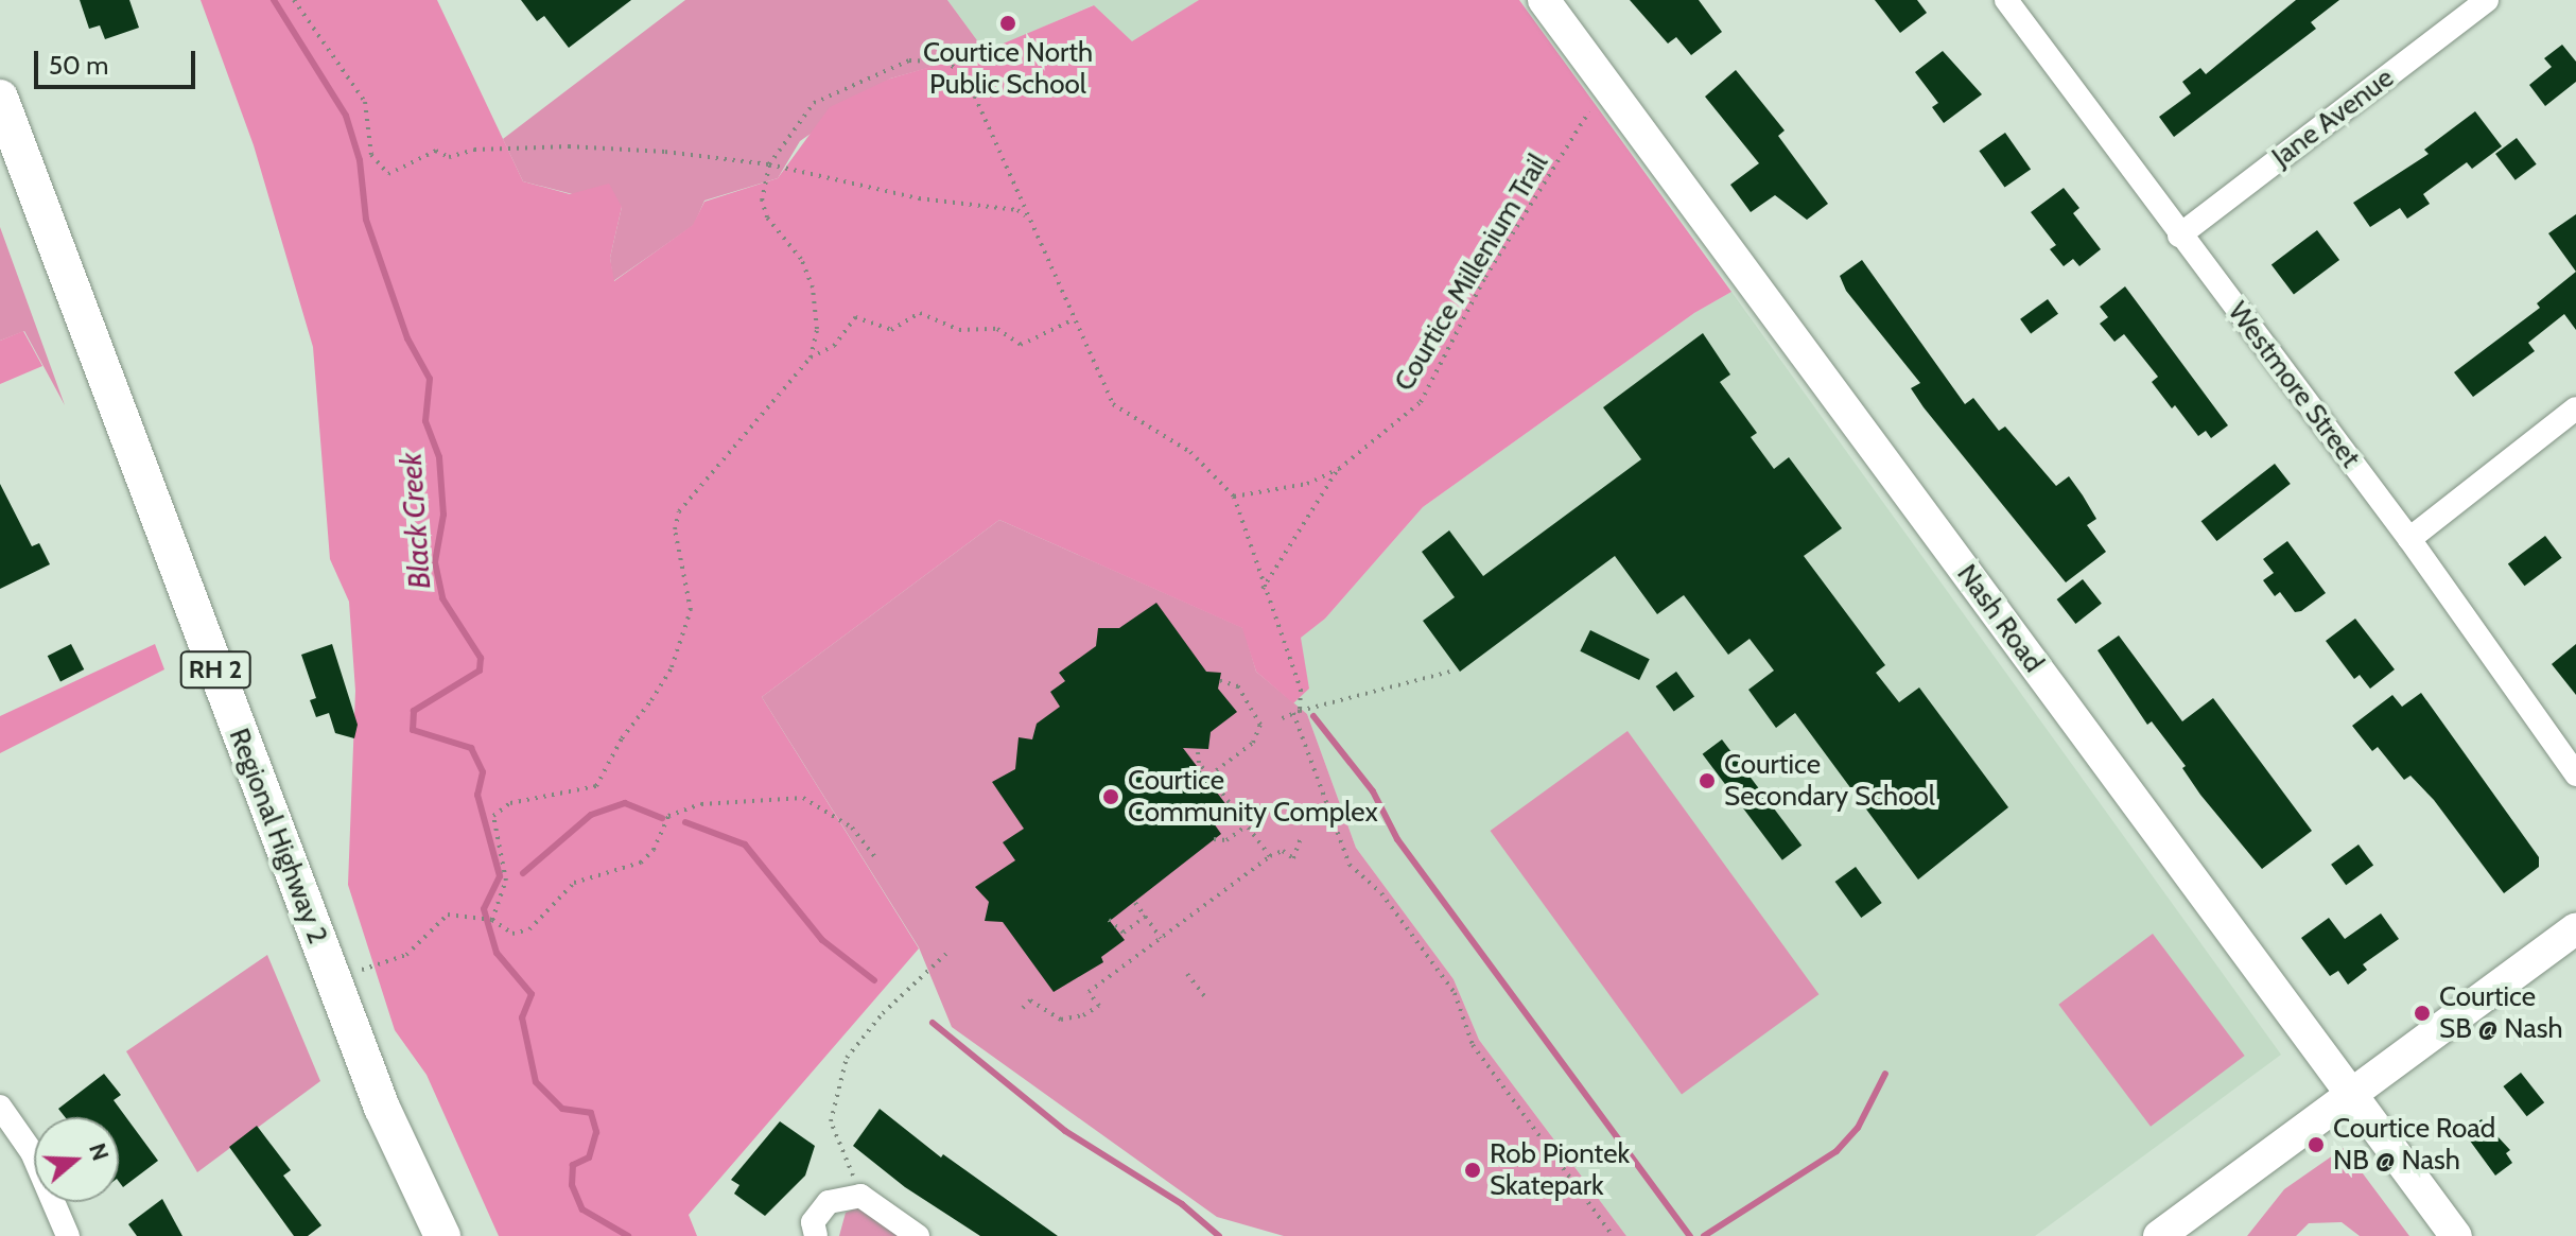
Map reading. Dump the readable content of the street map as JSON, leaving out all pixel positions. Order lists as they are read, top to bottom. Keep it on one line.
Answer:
{"streets":{"main road":["RH 2","Regional Highway 2"],"street":["Jane Avenue","Westmore Street","Nash Road"],"path":["Courtice Millenium Trail"]},"crossings":[["Jane Avenue","Westmore Street"]],"water":["Black Creek"],"places":["Courtice North Public School","Courtice Secondary School","Courtice Community Complex","Courtice SB @ Nash","Courtice Road NB @ Nash","Rob Piontek Skatepark"],"scale_bar":"50 m","north":"right"}
